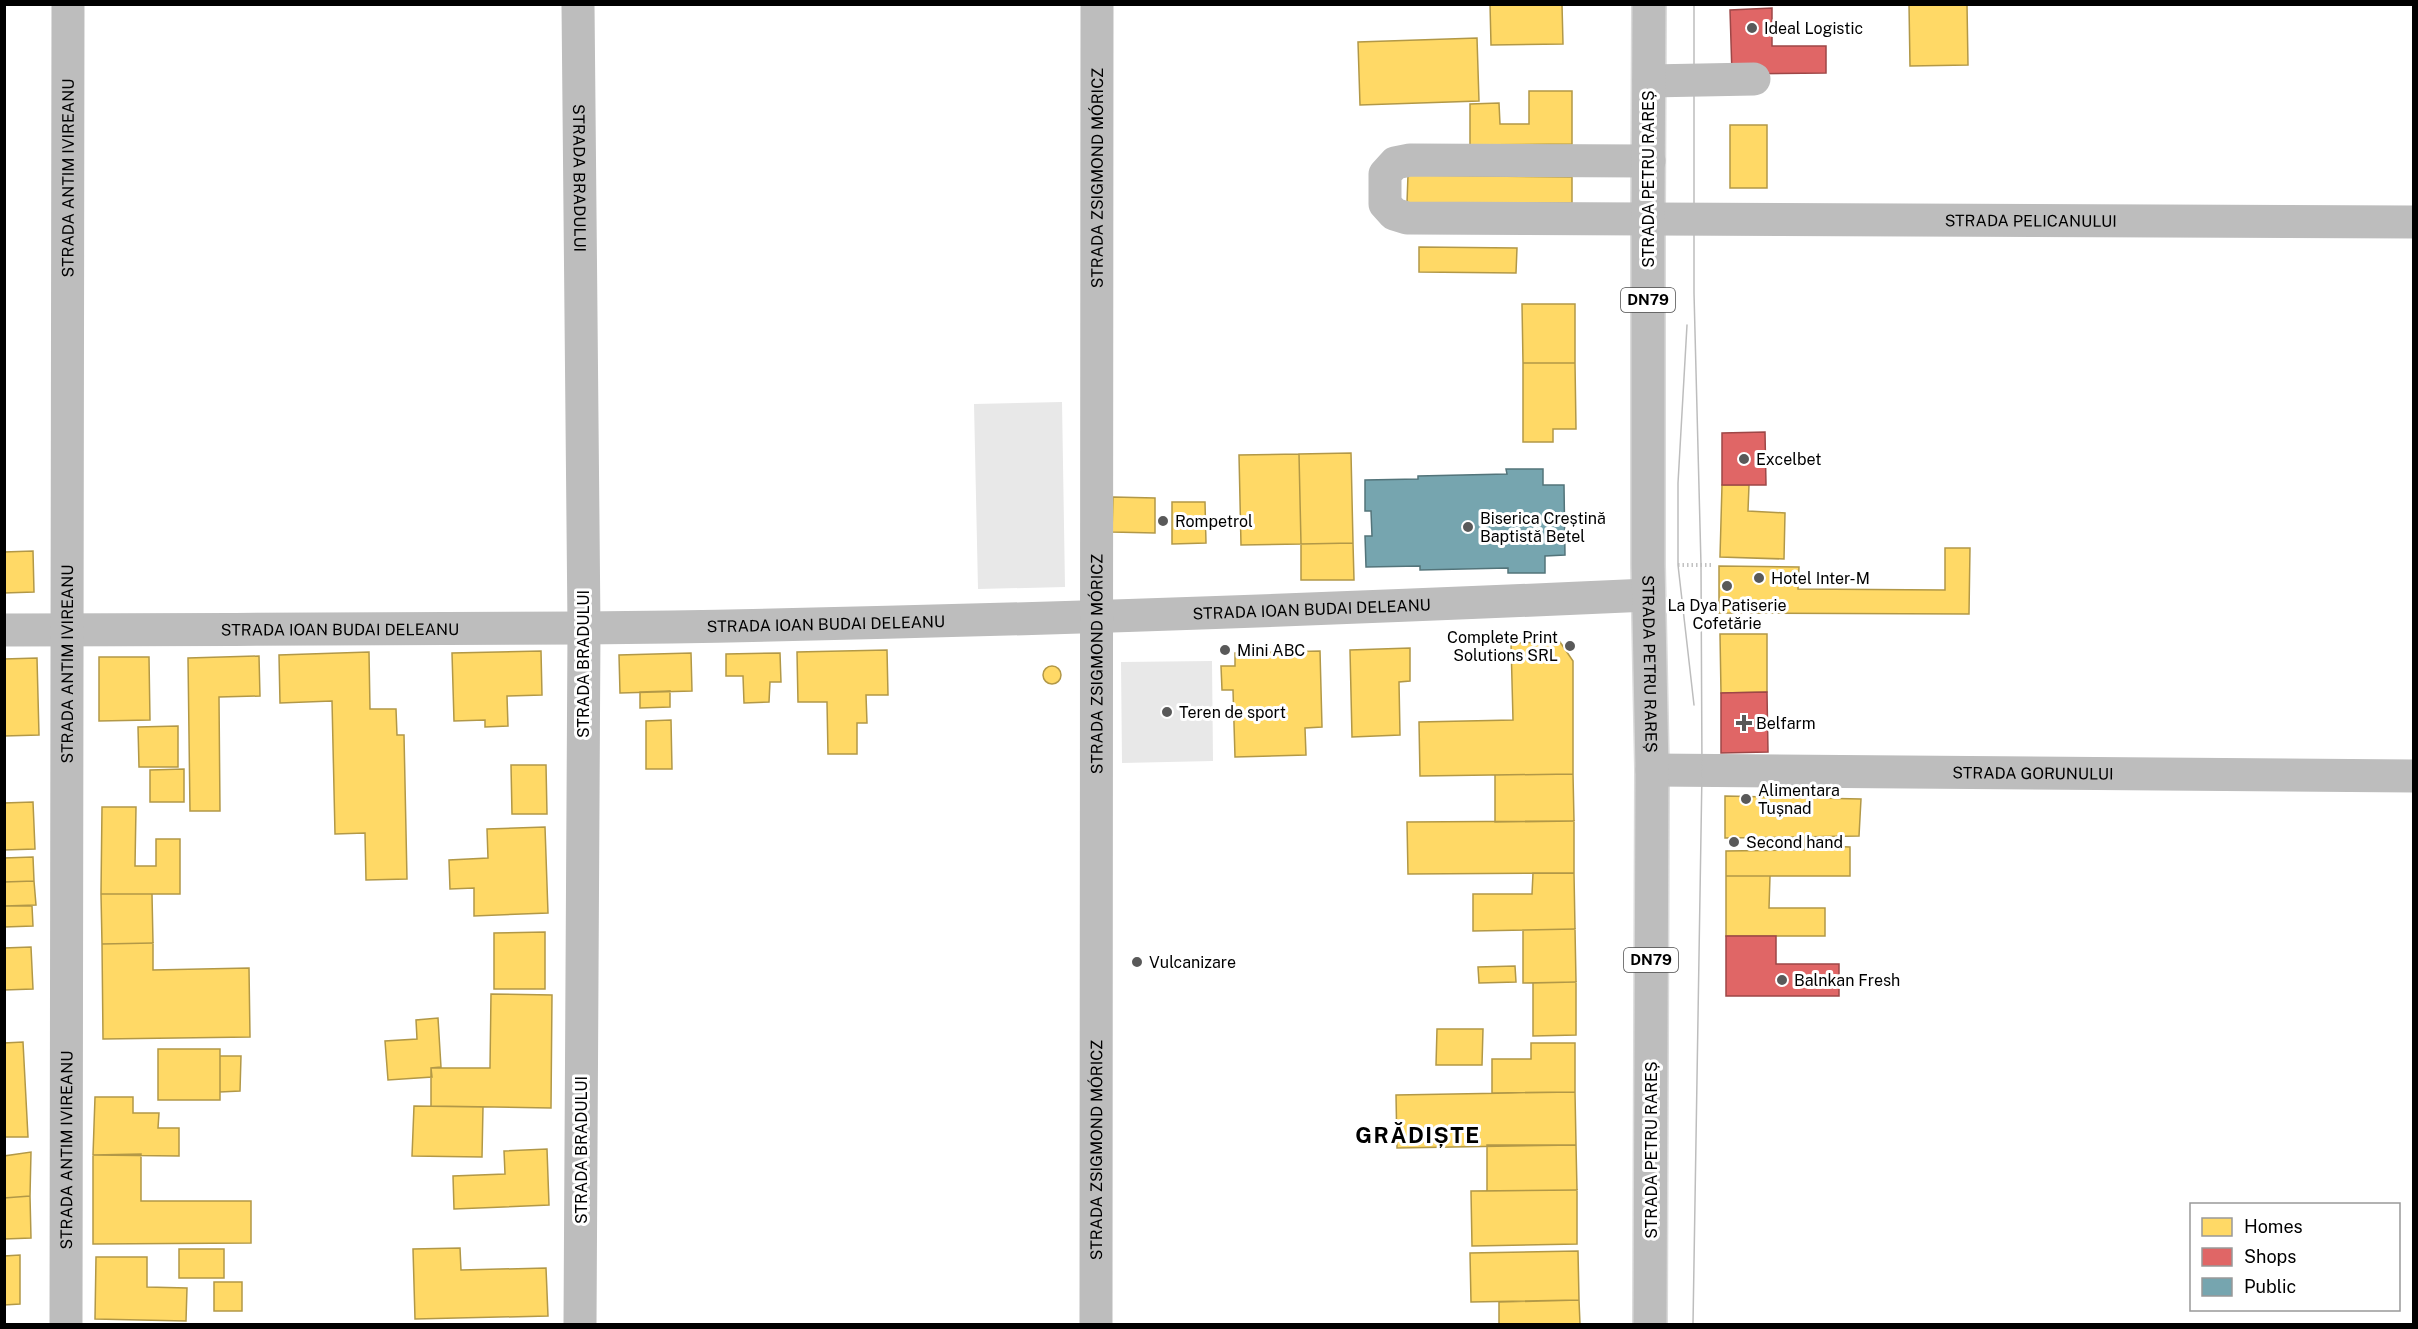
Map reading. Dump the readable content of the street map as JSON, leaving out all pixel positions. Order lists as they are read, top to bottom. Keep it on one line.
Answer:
{"streets":{"street":["STRADA ANTIM IVIREANU","STRADA BRADULUI","STRADA ZSIGMOND MÓRICZ","STRADA PETRU RAREȘ","STRADA PELICANULUI","DN79","STRADA IOAN BUDAI DELEANU","STRADA GORUNULUI"]},"crossings":[["STRADA ANTIM IVIREANU","STRADA IOAN BUDAI DELEANU"],["STRADA BRADULUI","STRADA IOAN BUDAI DELEANU"],["STRADA ZSIGMOND MÓRICZ","STRADA IOAN BUDAI DELEANU"],["STRADA PETRU RAREȘ","STRADA PELICANULUI"],["STRADA PETRU RAREȘ","STRADA IOAN BUDAI DELEANU"],["STRADA PETRU RAREȘ","STRADA GORUNULUI"]],"districts":["GRĂDIȘTE"],"places":{"other":["Ideal Logistic","Excelbet","Rompetrol","Biserica Creștină Baptistă Betel","Hotel Inter-M","La Dya Patiserie Cofetărie","Complete Print Solutions SRL","Mini ABC","Teren de sport","Alimentara Tușnad","Second hand","Vulcanizare","Balnkan Fresh"],"health":["Belfarm"]},"legend":["Homes","Shops","Public"]}
